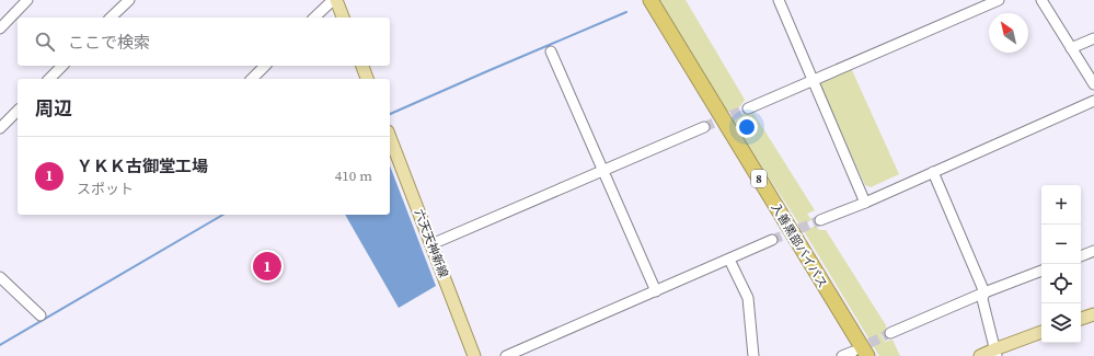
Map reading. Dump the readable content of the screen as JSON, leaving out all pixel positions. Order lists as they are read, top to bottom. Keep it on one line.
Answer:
{"streets":{"highway":["8","入善黒部バイパス"],"main road":["六天天神新線"]},"north":"top left","page":{"search":"ここで検索","heading":"周辺","list":[{"mark":"1","name":"ＹＫＫ古御堂工場","note":"スポット","value":"410 m"}],"map_buttons":["+","−"],"pins":"1"}}
